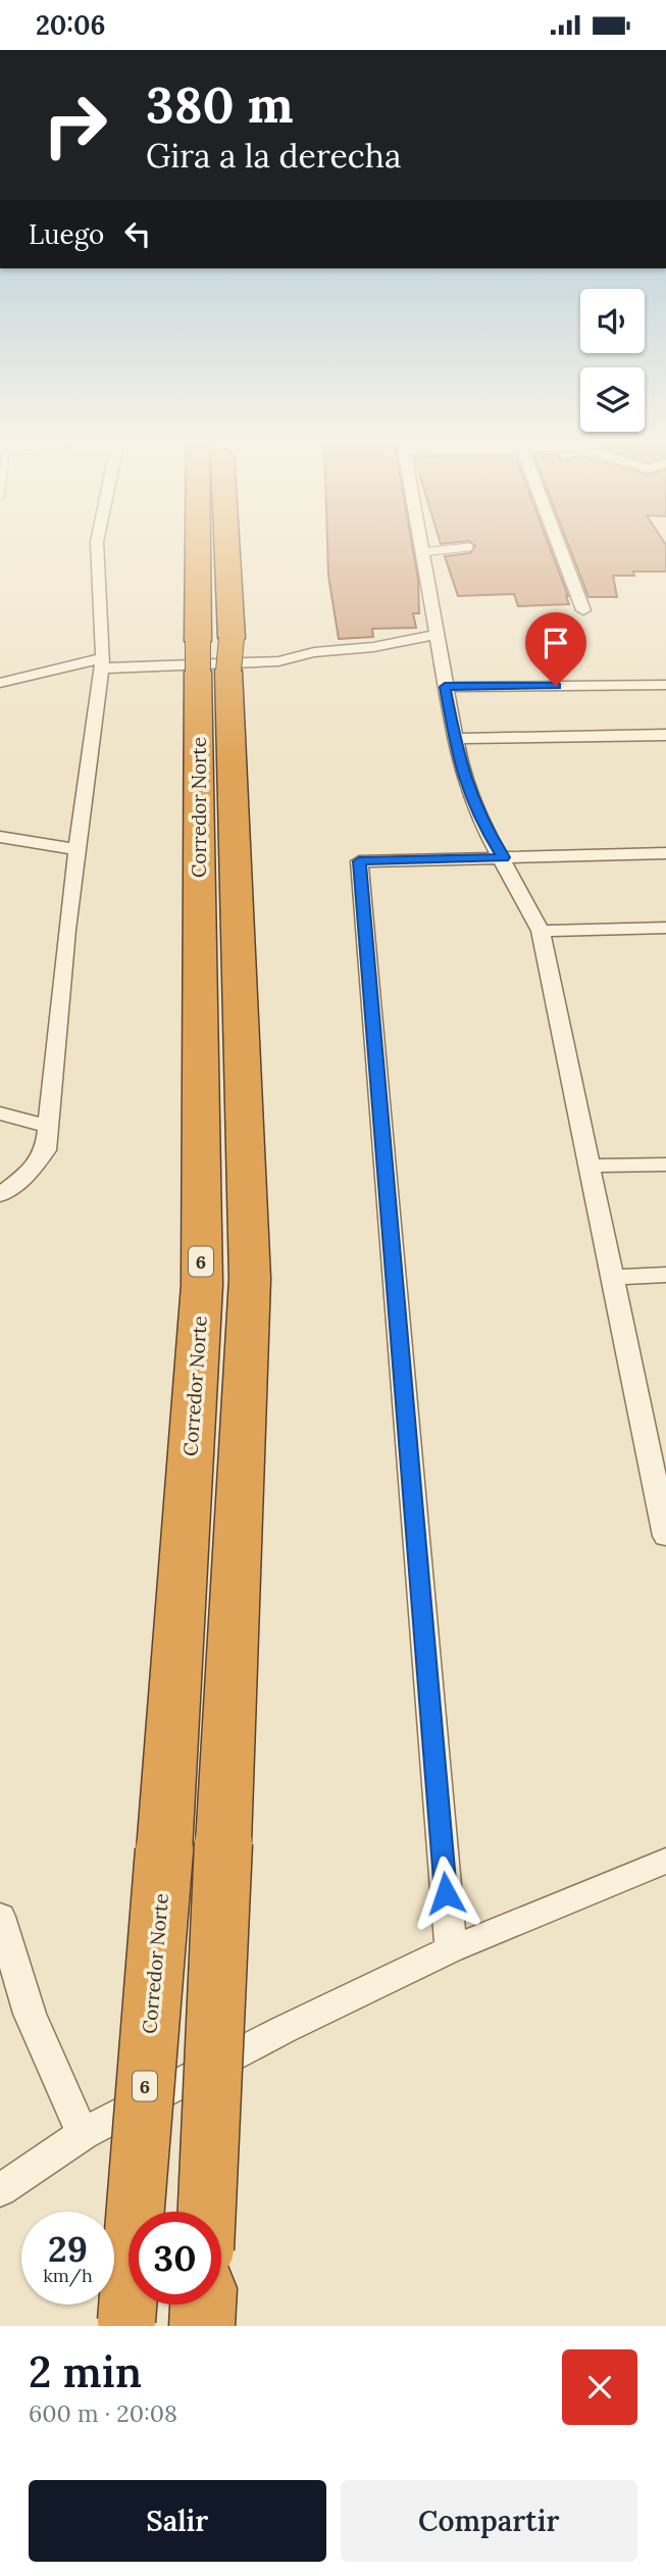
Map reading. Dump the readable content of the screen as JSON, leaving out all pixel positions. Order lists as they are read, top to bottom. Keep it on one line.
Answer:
{"streets":{"highway":["Corredor Norte","6"]},"page":{"status":"20:06","turn":["380 m","Gira a la derecha"],"then":"Luego","speed":"29 km/h","limit":"30","heading":["2 min","600 m · 20:08"],"buttons":["Salir","Compartir"]}}
